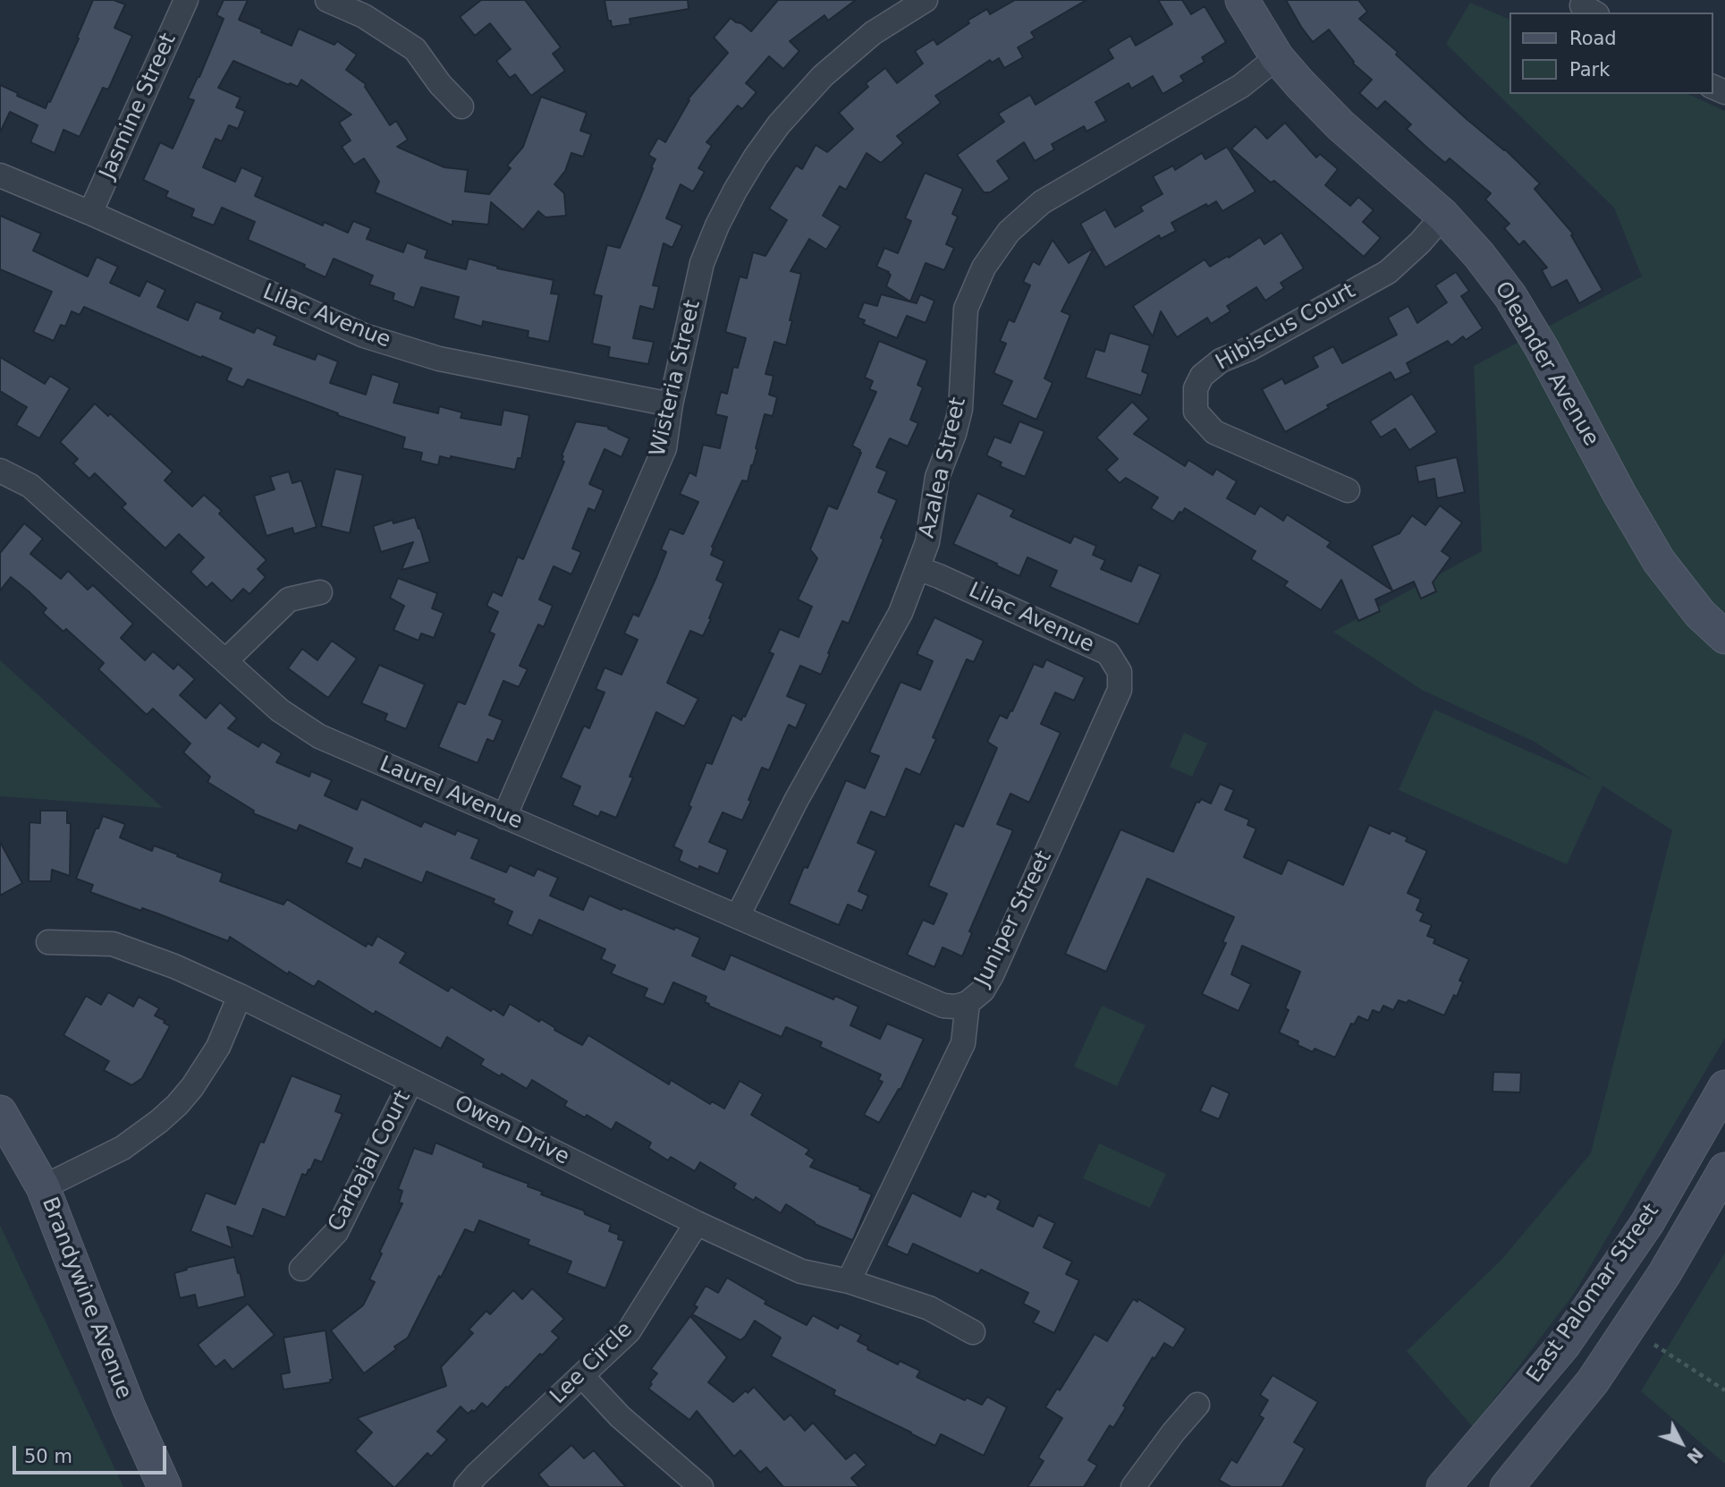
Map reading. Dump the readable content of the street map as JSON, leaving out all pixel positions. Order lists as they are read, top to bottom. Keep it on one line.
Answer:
{"streets":{"street":["Jasmine Street","Lilac Avenue","Hibiscus Court","Oleander Avenue","Wisteria Street","Azalea Street","Laurel Avenue","Juniper Street","Owen Drive","Carbajal Court","East Palomar Street","Brandywine Avenue","Lee Circle"]},"crossings":[["Jasmine Street","Lilac Avenue"],["Lilac Avenue","Wisteria Street"],["Lilac Avenue","Azalea Street"],["Lilac Avenue","Juniper Street"],["Hibiscus Court","Oleander Avenue"],["Oleander Avenue","Azalea Street"],["Wisteria Street","Laurel Avenue"],["Azalea Street","Laurel Avenue"],["Laurel Avenue","Juniper Street"],["Juniper Street","Owen Drive"],["Owen Drive","Carbajal Court"],["Owen Drive","Lee Circle"]],"legend":["Road","Park"],"scale_bar":"50 m","north":"bottom right"}
